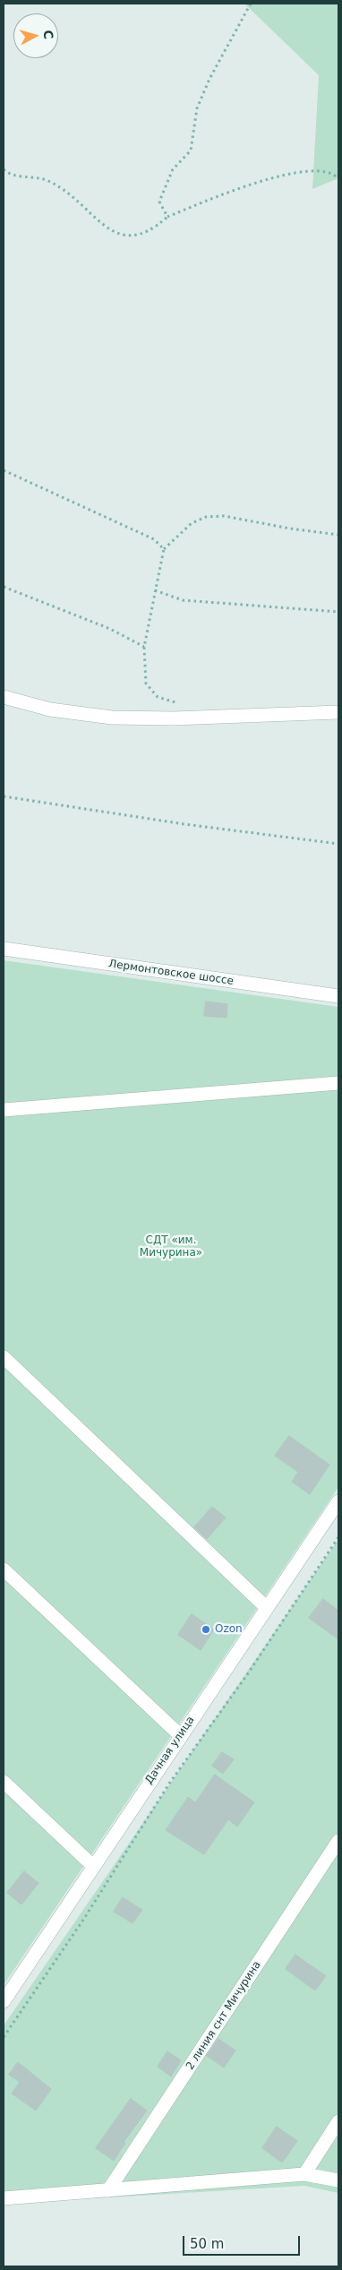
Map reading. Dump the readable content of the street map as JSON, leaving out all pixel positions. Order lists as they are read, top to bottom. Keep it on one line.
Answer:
{"streets":{"street":["Лермонтовское шоссе","Дачная улица","2 линия снт Мичурина"]},"parks":["СДТ «им. Мичурина»"],"places":["Ozon"],"scale_bar":"50 m","north":"right"}
